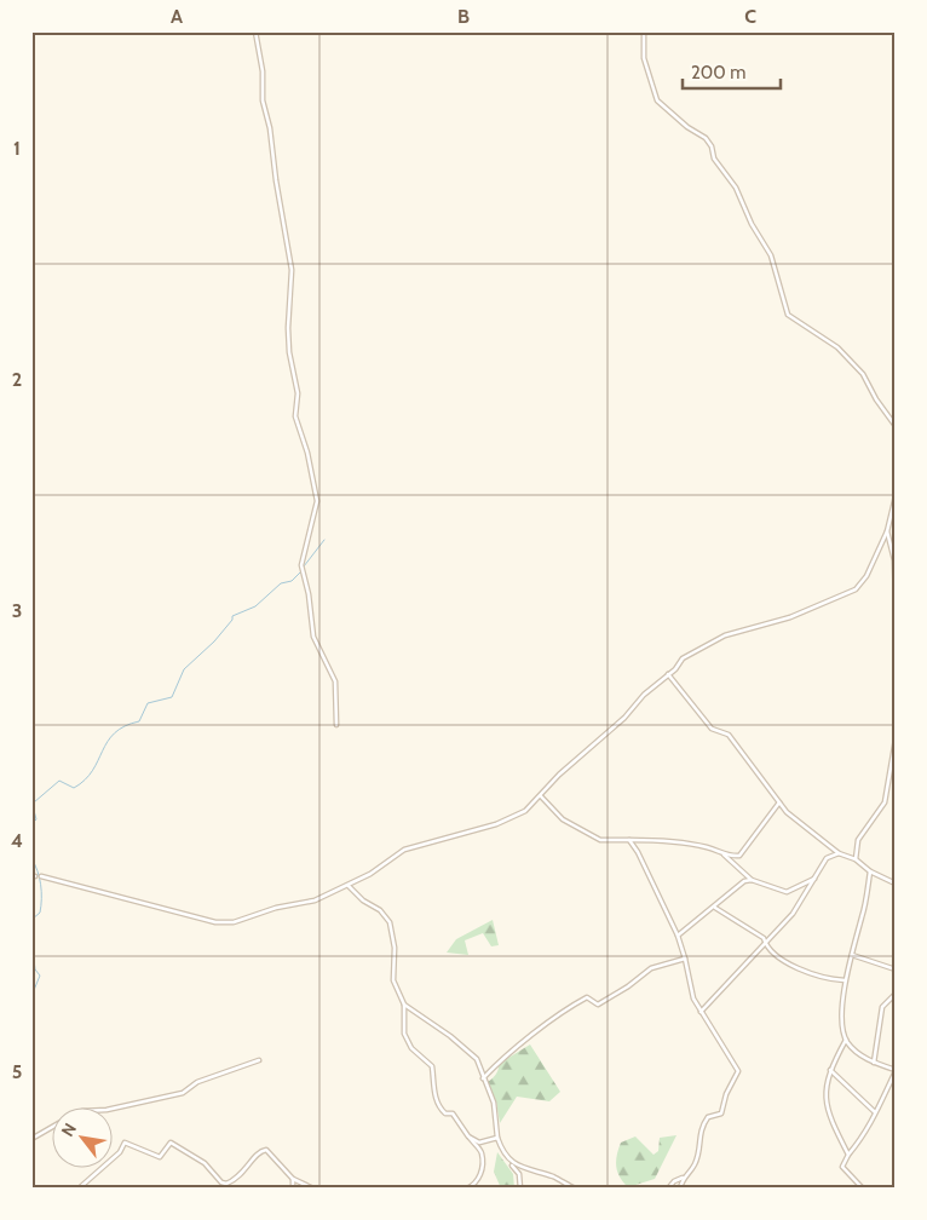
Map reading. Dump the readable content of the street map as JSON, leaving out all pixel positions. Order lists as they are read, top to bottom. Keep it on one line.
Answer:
{"scale_bar":"200 m","north":"top left","grid":{"columns":["A","B","C"],"rows":["1","2","3","4","5"]}}
